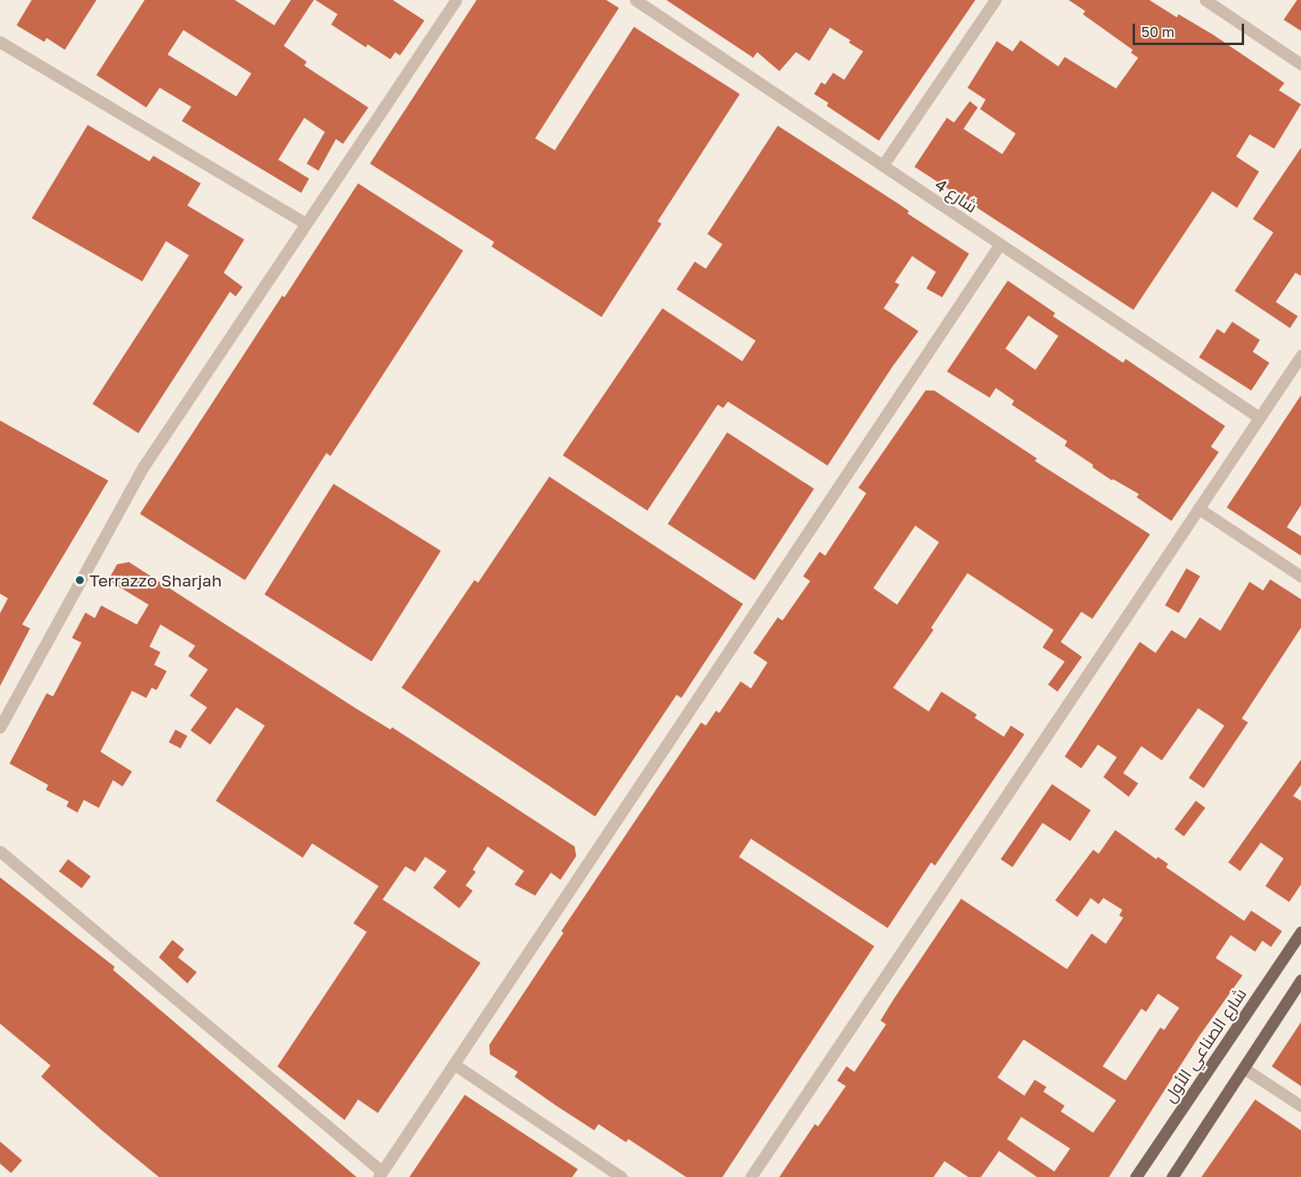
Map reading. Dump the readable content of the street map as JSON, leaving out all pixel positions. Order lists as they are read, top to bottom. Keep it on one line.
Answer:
{"streets":{"main road":["شارع الصناعي الأول"],"street":["شارع 4"]},"places":["Terrazzo Sharjah"],"scale_bar":"50 m"}
